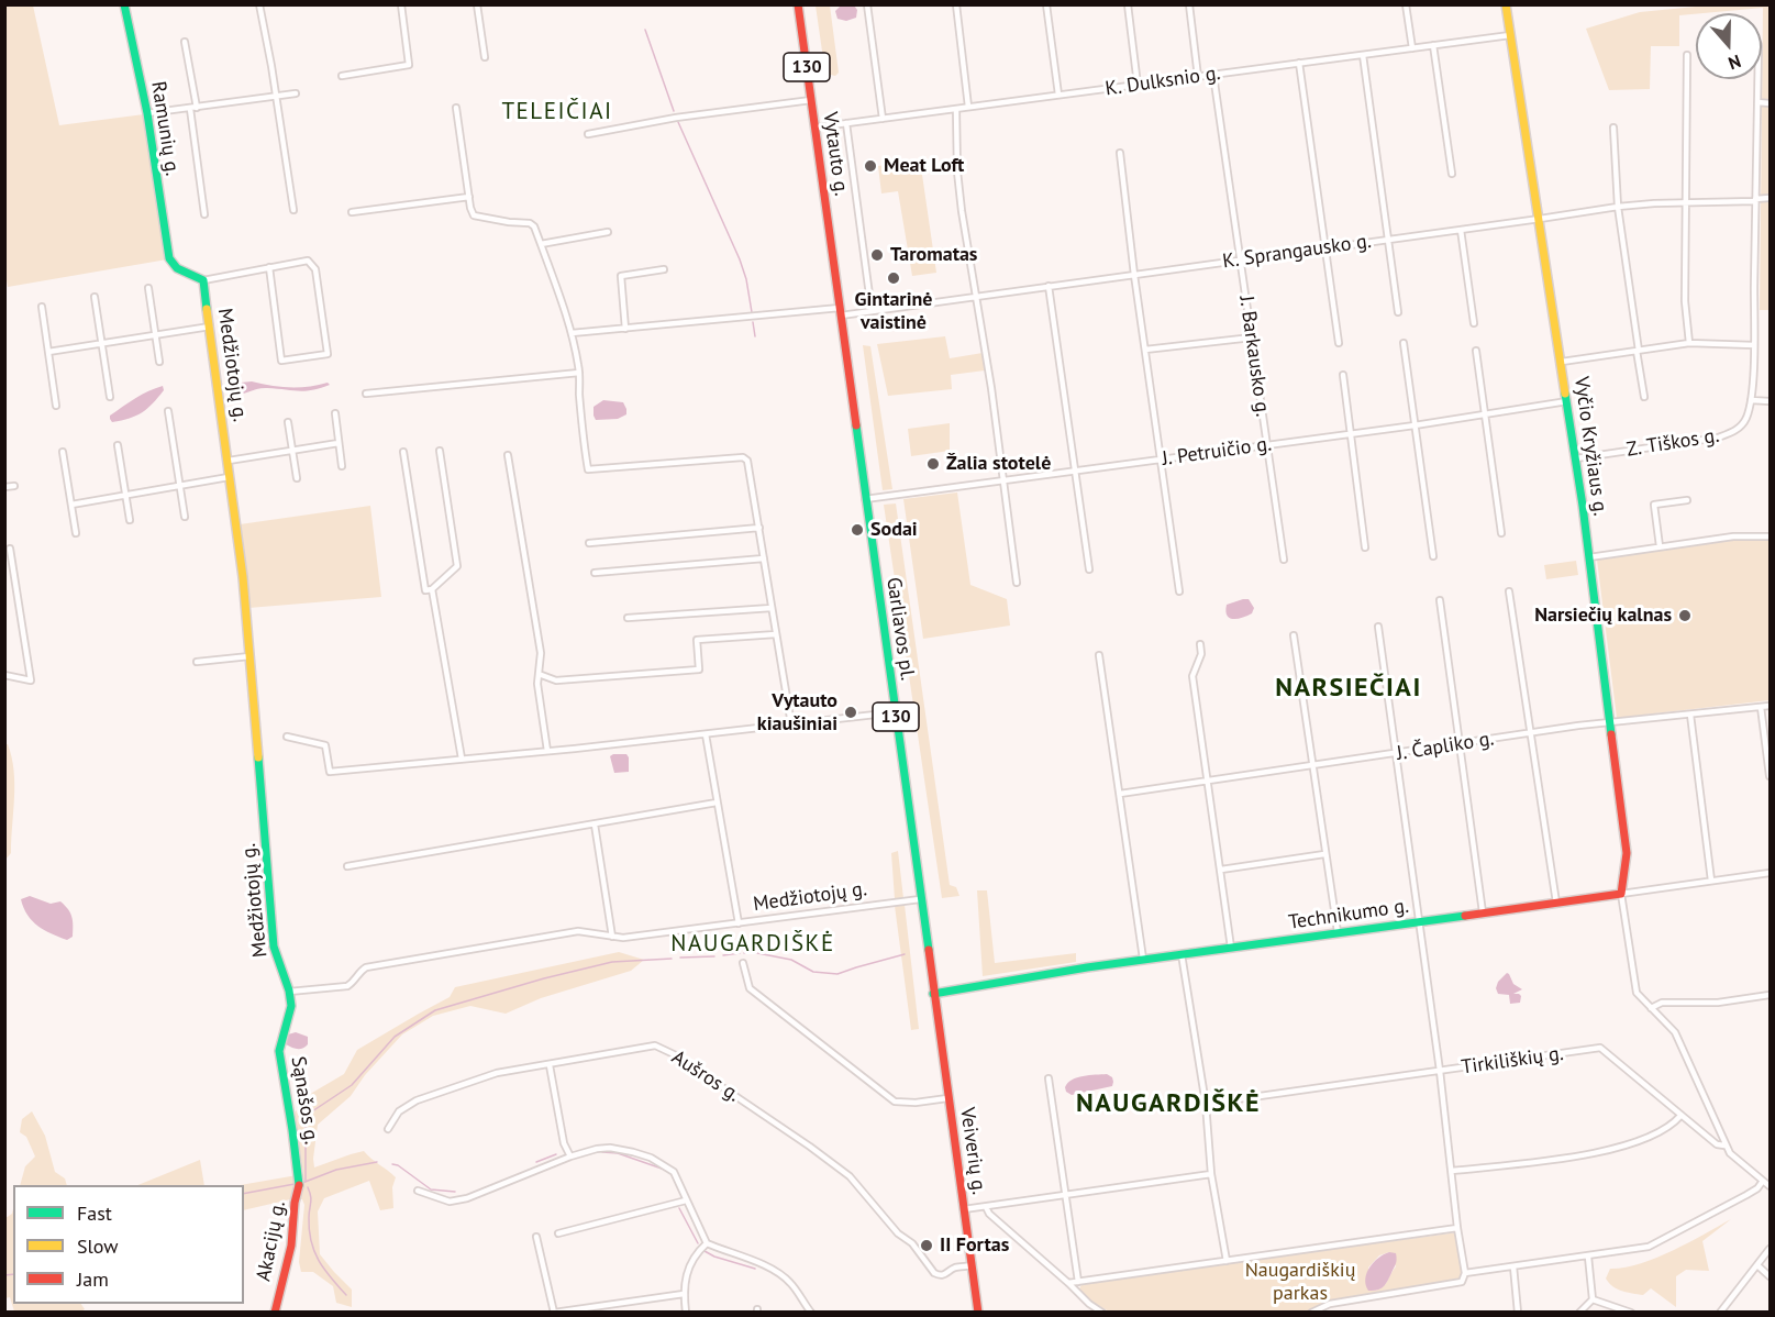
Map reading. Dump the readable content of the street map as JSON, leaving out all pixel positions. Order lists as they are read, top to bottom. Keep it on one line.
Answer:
{"streets":{"street":["130","K. Dulksnio g.","Ramunių g.","Vytauto g.","K. Sprangausko g.","J. Barkausko g.","Medžiotojų g.","Z. Tiškos g.","Vyčio Kryžiaus g.","J. Petruičio g.","Garliavos pl.","J. Čapliko g.","Technikumo g.","Tirkiliškių g.","Aušros g.","Sąnašos g.","Veiverių g.","Akacijų g."]},"crossings":[["K. Dulksnio g.","Vytauto g."],["K. Dulksnio g.","J. Barkausko g."],["K. Dulksnio g.","Vyčio Kryžiaus g."],["Ramunių g.","Medžiotojų g."],["Vytauto g.","Garliavos pl."],["K. Sprangausko g.","J. Barkausko g."],["K. Sprangausko g.","Z. Tiškos g."],["K. Sprangausko g.","Vyčio Kryžiaus g."],["K. Sprangausko g.","Garliavos pl."],["J. Barkausko g.","J. Petruičio g."],["Medžiotojų g.","Garliavos pl."],["Medžiotojų g.","Sąnašos g."],["Z. Tiškos g.","Vyčio Kryžiaus g."],["Vyčio Kryžiaus g.","J. Petruičio g."],["Vyčio Kryžiaus g.","J. Čapliko g."],["Vyčio Kryžiaus g.","Technikumo g."],["J. Petruičio g.","Garliavos pl."],["Garliavos pl.","Technikumo g."],["Garliavos pl.","Veiverių g."],["Technikumo g.","Veiverių g."],["Aušros g.","Veiverių g."],["Sąnašos g.","Akacijų g."]],"districts":["TELEIČIAI","NARSIEČIAI","NAUGARDIŠKĖ","NAUGARDIŠKĖ"],"parks":["Naugardiškių parkas"],"places":["Meat Loft","Taromatas","Gintarinė vaistinė","Žalia stotelė","Sodai","Narsiečių kalnas","Vytauto kiaušiniai","II Fortas"],"legend":["Fast","Slow","Jam"],"north":"bottom"}
